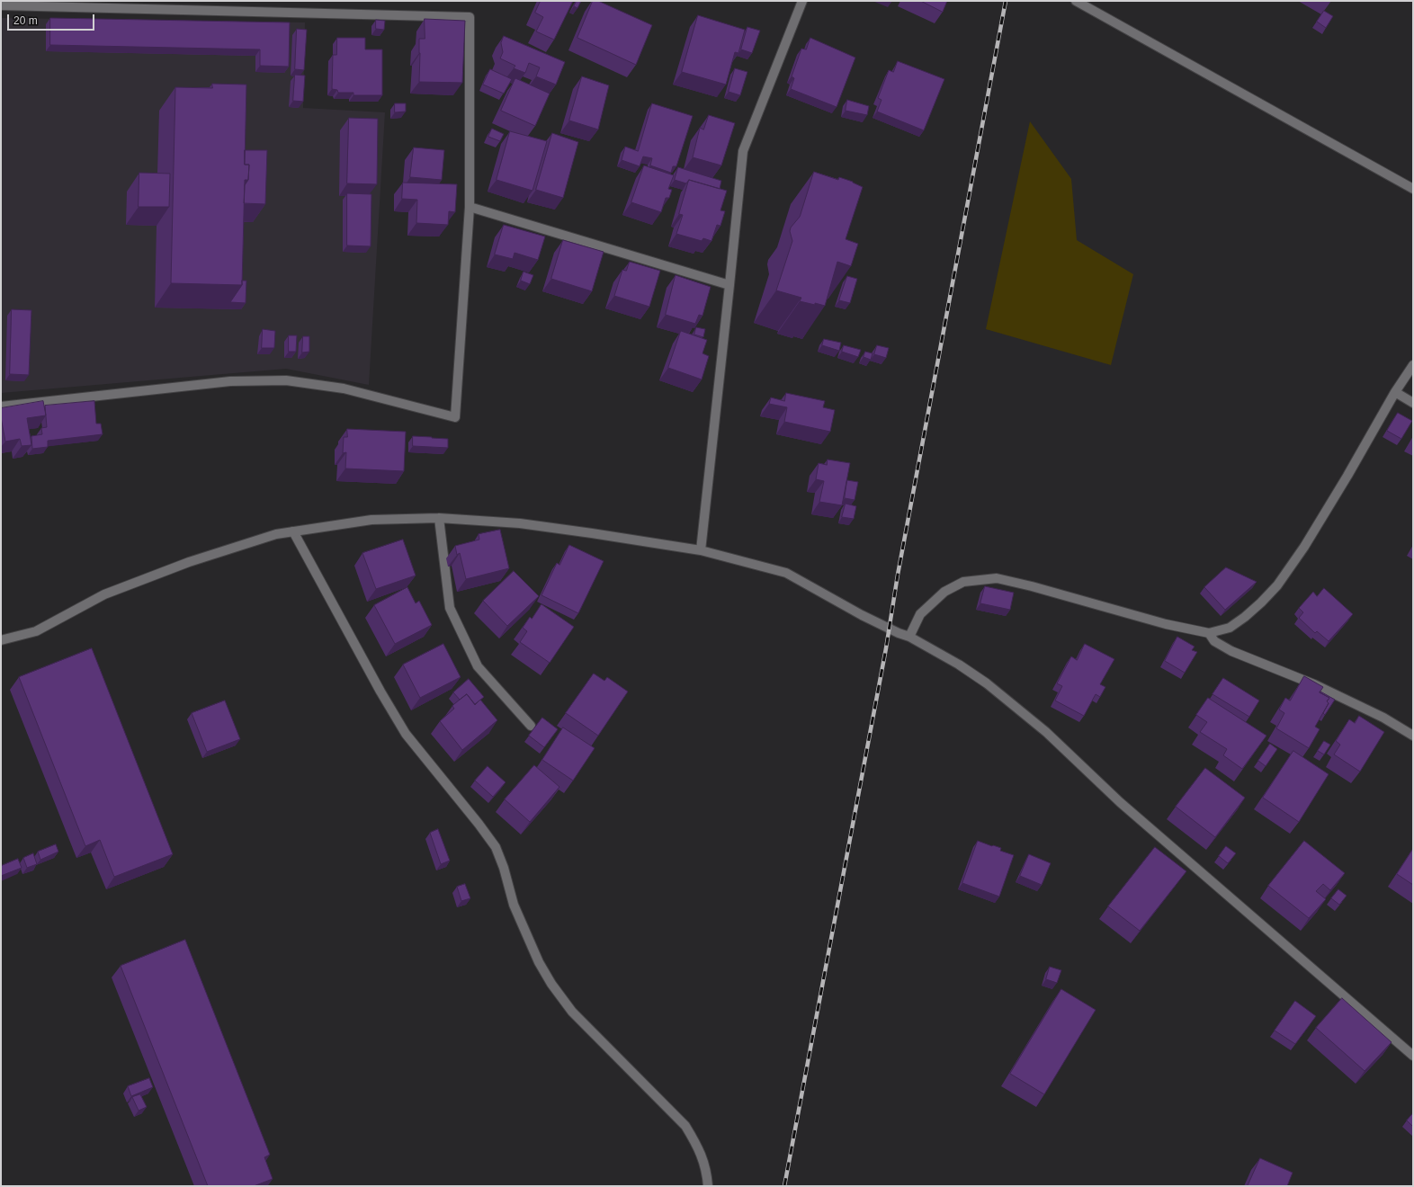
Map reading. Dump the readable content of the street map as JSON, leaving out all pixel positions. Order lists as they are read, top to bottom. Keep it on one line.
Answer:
{"scale_bar":"20 m"}
